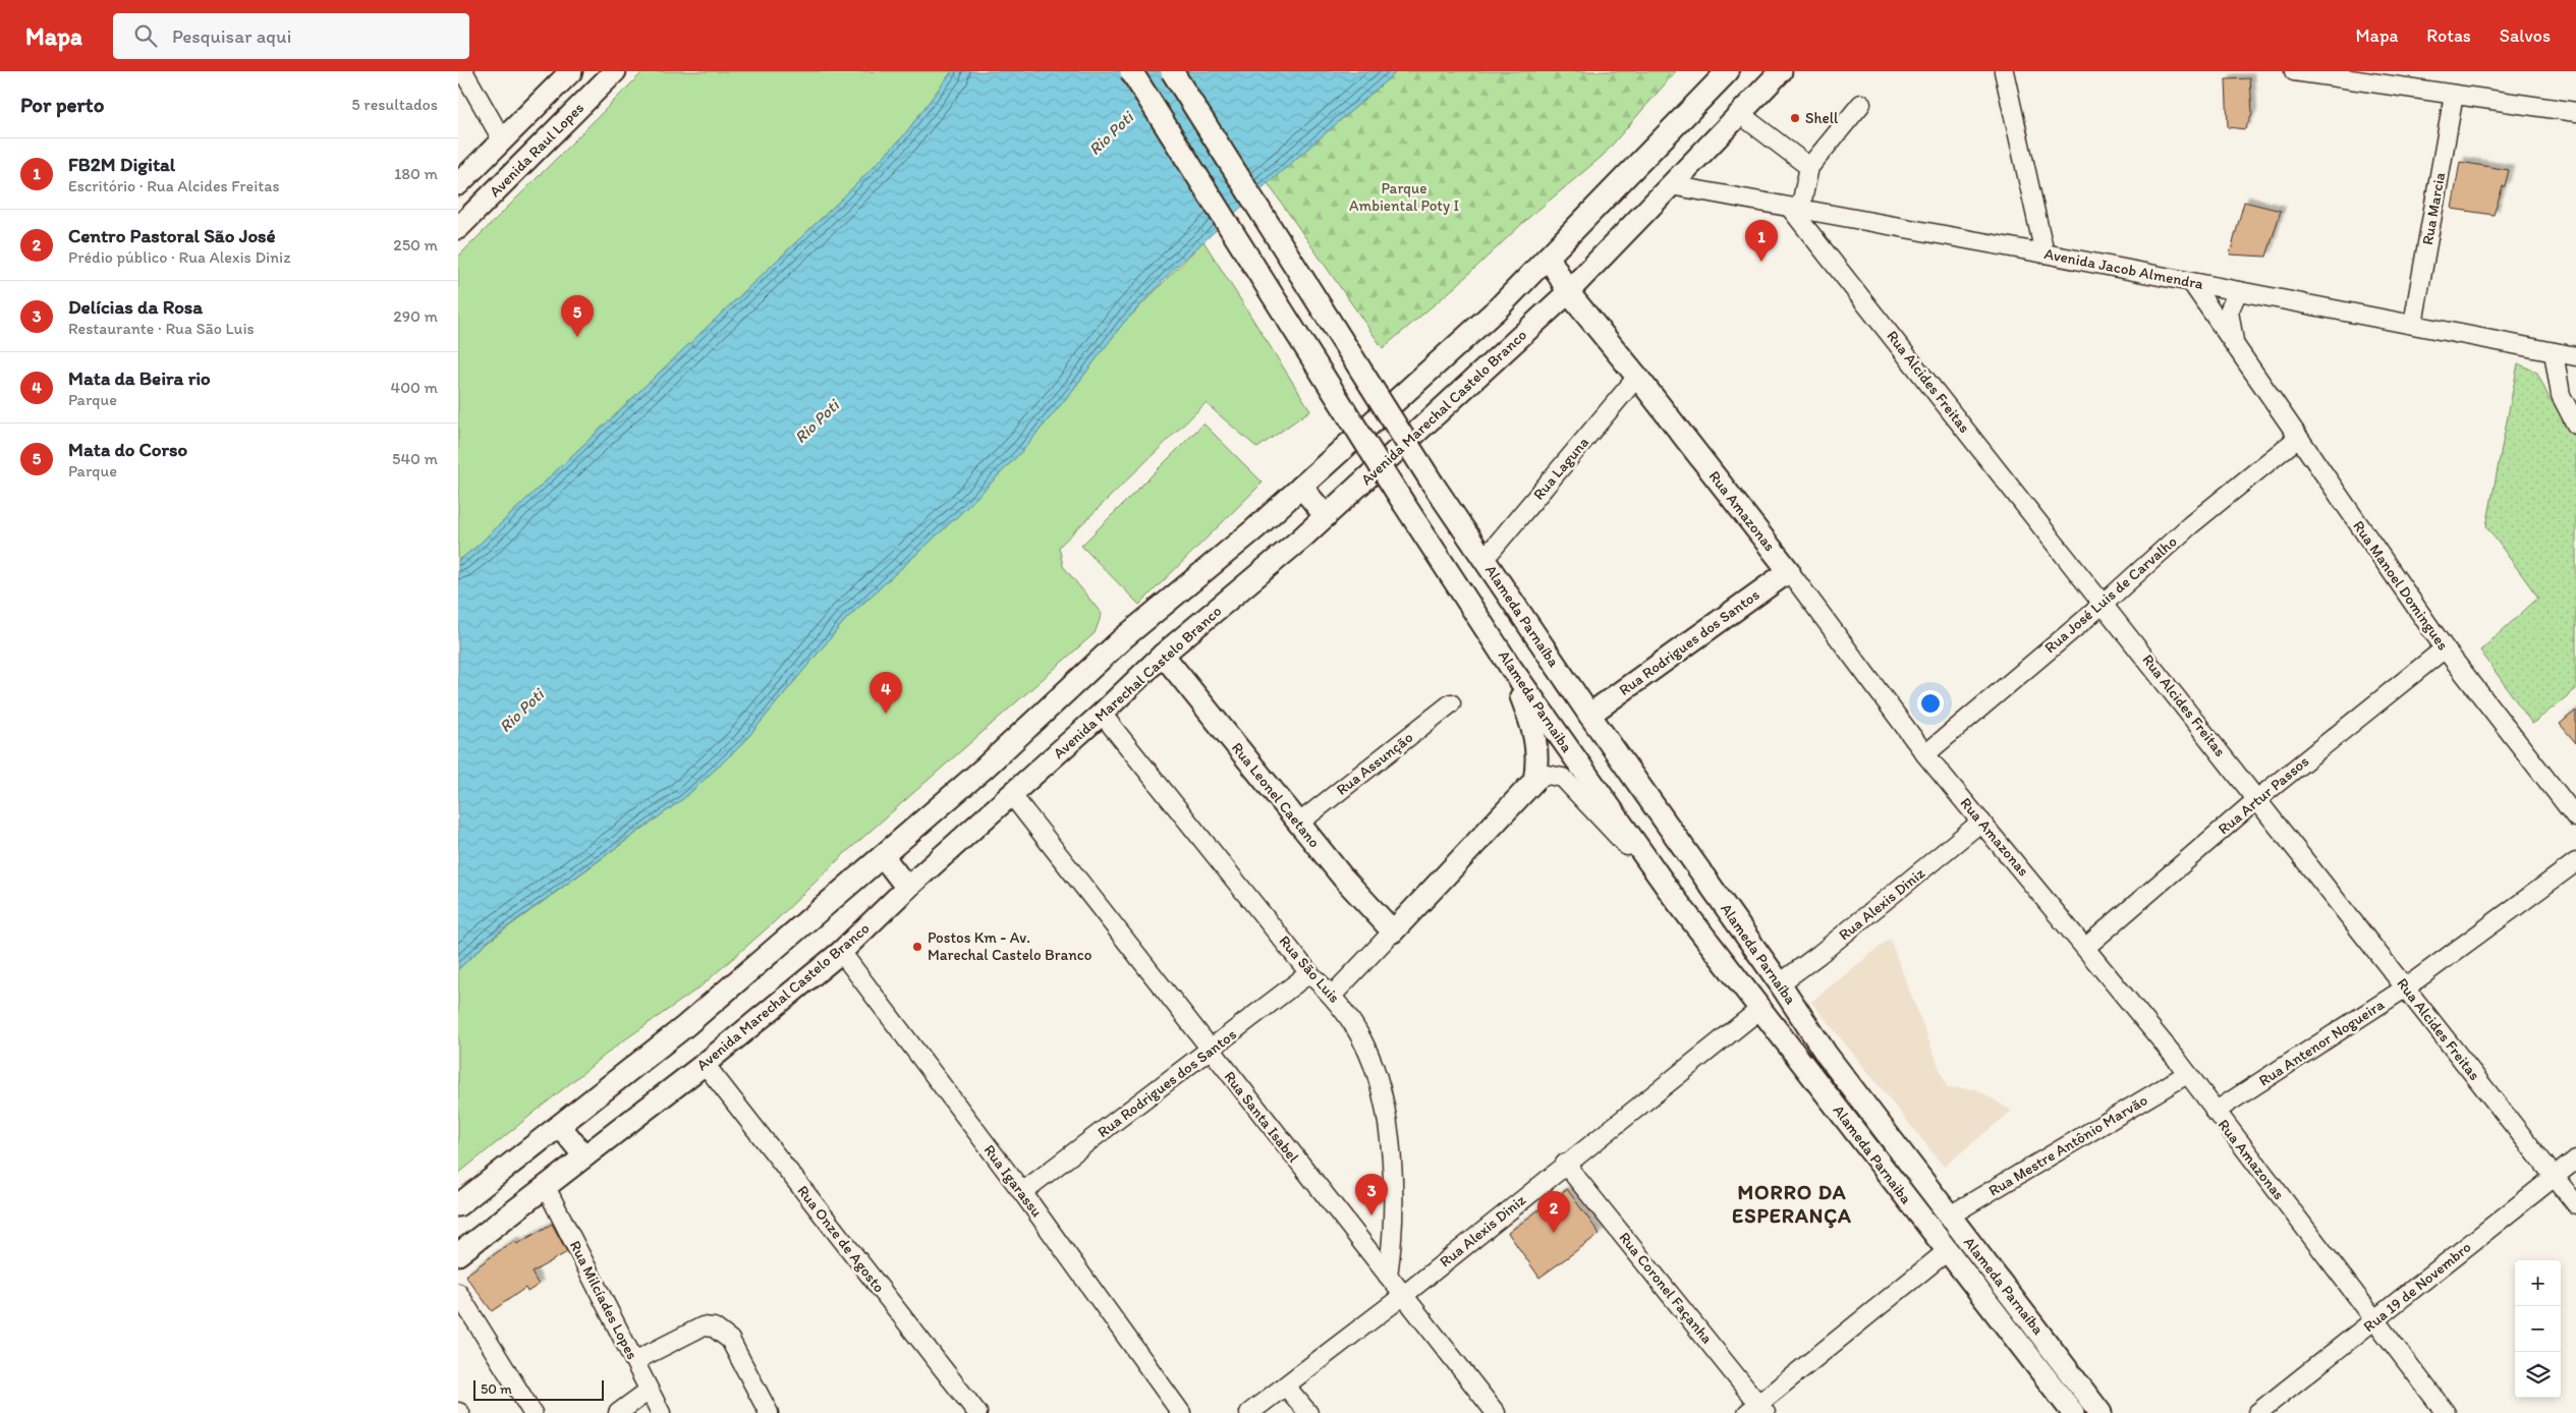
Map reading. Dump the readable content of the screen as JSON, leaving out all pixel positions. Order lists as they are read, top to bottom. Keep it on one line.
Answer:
{"streets":{"main road":["Avenida Raul Lopes","Avenida Marechal Castelo Branco","Rua Amazonas","Alameda Parnaíba","Rua Rodrigues dos Santos","Alameda Parnaiba","Rua Leonel Caetano"],"street":["Rua Marcia","Avenida Jacob Almendra","Rua Alcides Freitas","Rua Laguna","Rua Manoel Domingues","Rua José Luis de Carvalho","Rua Assunção","Rua Artur Passos","Rua Alexis Diniz","Rua São Luis","Rua Antenor Nogueira","Rua Santa Isabel","Rua Mestre Antônio Marvão","Rua Igarassu","Rua Onze de Agosto","Rua 19 de Novembro","Rua Coronel Façanha","Rua Milcíades Lopes"]},"crossings":[["Rua Marcia","Avenida Jacob Almendra"],["Avenida Jacob Almendra","Rua Alcides Freitas"],["Avenida Jacob Almendra","Avenida Marechal Castelo Branco"],["Avenida Jacob Almendra","Rua Manoel Domingues"],["Rua Alcides Freitas","Rua José Luis de Carvalho"],["Rua Alcides Freitas","Rua Artur Passos"],["Rua Alcides Freitas","Rua Antenor Nogueira"],["Rua Alcides Freitas","Rua 19 de Novembro"],["Avenida Marechal Castelo Branco","Rua Amazonas"],["Avenida Marechal Castelo Branco","Rua Leonel Caetano"],["Avenida Marechal Castelo Branco","Rua São Luis"],["Avenida Marechal Castelo Branco","Rua Santa Isabel"],["Avenida Marechal Castelo Branco","Rua Igarassu"],["Avenida Marechal Castelo Branco","Rua Onze de Agosto"],["Avenida Marechal Castelo Branco","Rua Milcíades Lopes"],["Rua Laguna","Rua Amazonas"],["Rua Laguna","Alameda Parnaíba"],["Rua Amazonas","Rua José Luis de Carvalho"],["Rua Amazonas","Rua Rodrigues dos Santos"],["Rua Amazonas","Rua Artur Passos"],["Rua Amazonas","Rua Alexis Diniz"],["Rua Amazonas","Rua Antenor Nogueira"],["Rua Amazonas","Rua Mestre Antônio Marvão"],["Rua Amazonas","Rua 19 de Novembro"],["Rua Manoel Domingues","Rua José Luis de Carvalho"],["Rua Manoel Domingues","Rua Artur Passos"],["Alameda Parnaíba","Rua Rodrigues dos Santos"],["Alameda Parnaíba","Rua Alexis Diniz"],["Alameda Parnaíba","Rua Mestre Antônio Marvão"],["Rua Rodrigues dos Santos","Rua São Luis"],["Rua Rodrigues dos Santos","Rua Santa Isabel"],["Rua Rodrigues dos Santos","Rua Igarassu"],["Alameda Parnaiba","Rua Alexis Diniz"],["Rua Assunção","Rua Leonel Caetano"],["Rua Alexis Diniz","Rua Santa Isabel"],["Rua Alexis Diniz","Rua Coronel Façanha"],["Rua São Luis","Rua Santa Isabel"]],"districts":["MORRO DA ESPERANÇA"],"water":["Rio Poti"],"parks":["Parque Ambiental Poty I"],"places":["Shell","Postos Km - Av. Marechal Castelo Branco"],"scale_bar":"50 m","page":{"header":"Mapa","search":"Pesquisar aqui","nav":["Mapa","Rotas","Salvos"],"heading":["Por perto","5 resultados"],"list":[{"mark":"1","name":"FB2M Digital","note":"Escritório · Rua Alcides Freitas","value":"180 m"},{"mark":"2","name":"Centro Pastoral São José","note":"Prédio público · Rua Alexis Diniz","value":"250 m"},{"mark":"3","name":"Delícias da Rosa","note":"Restaurante · Rua São Luis","value":"290 m"},{"mark":"4","name":"Mata da Beira rio","note":"Parque","value":"400 m"},{"mark":"5","name":"Mata do Corso","note":"Parque","value":"540 m"}],"pins":["1","5","4","3","2"],"map_buttons":["+","−"],"scale":"50 m"}}
